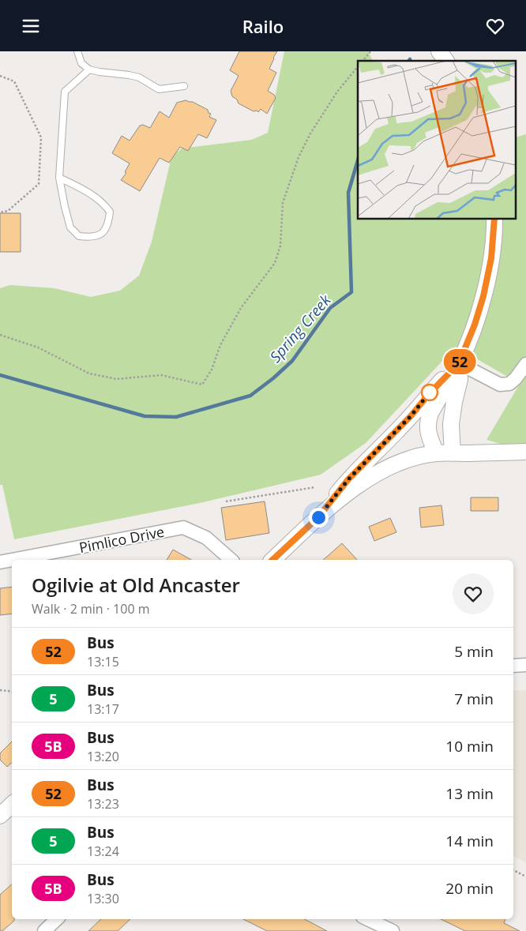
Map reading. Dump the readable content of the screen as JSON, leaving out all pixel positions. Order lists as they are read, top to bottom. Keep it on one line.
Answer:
{"streets":{"street":["Pimlico Drive"]},"water":["Spring Creek"],"lines":["bus line 52"],"page":{"header":"Railo","on_map":"52","heading":["Ogilvie at Old Ancaster","Walk · 2 min · 100 m"],"list":[{"mark":"52","name":"Bus","note":"13:15","value":"5 min"},{"mark":"5","name":"Bus","note":"13:17","value":"7 min"},{"mark":"5B","name":"Bus","note":"13:20","value":"10 min"},{"mark":"52","name":"Bus","note":"13:23","value":"13 min"},{"mark":"5","name":"Bus","note":"13:24","value":"14 min"},{"mark":"5B","name":"Bus","note":"13:30","value":"20 min"}]}}
